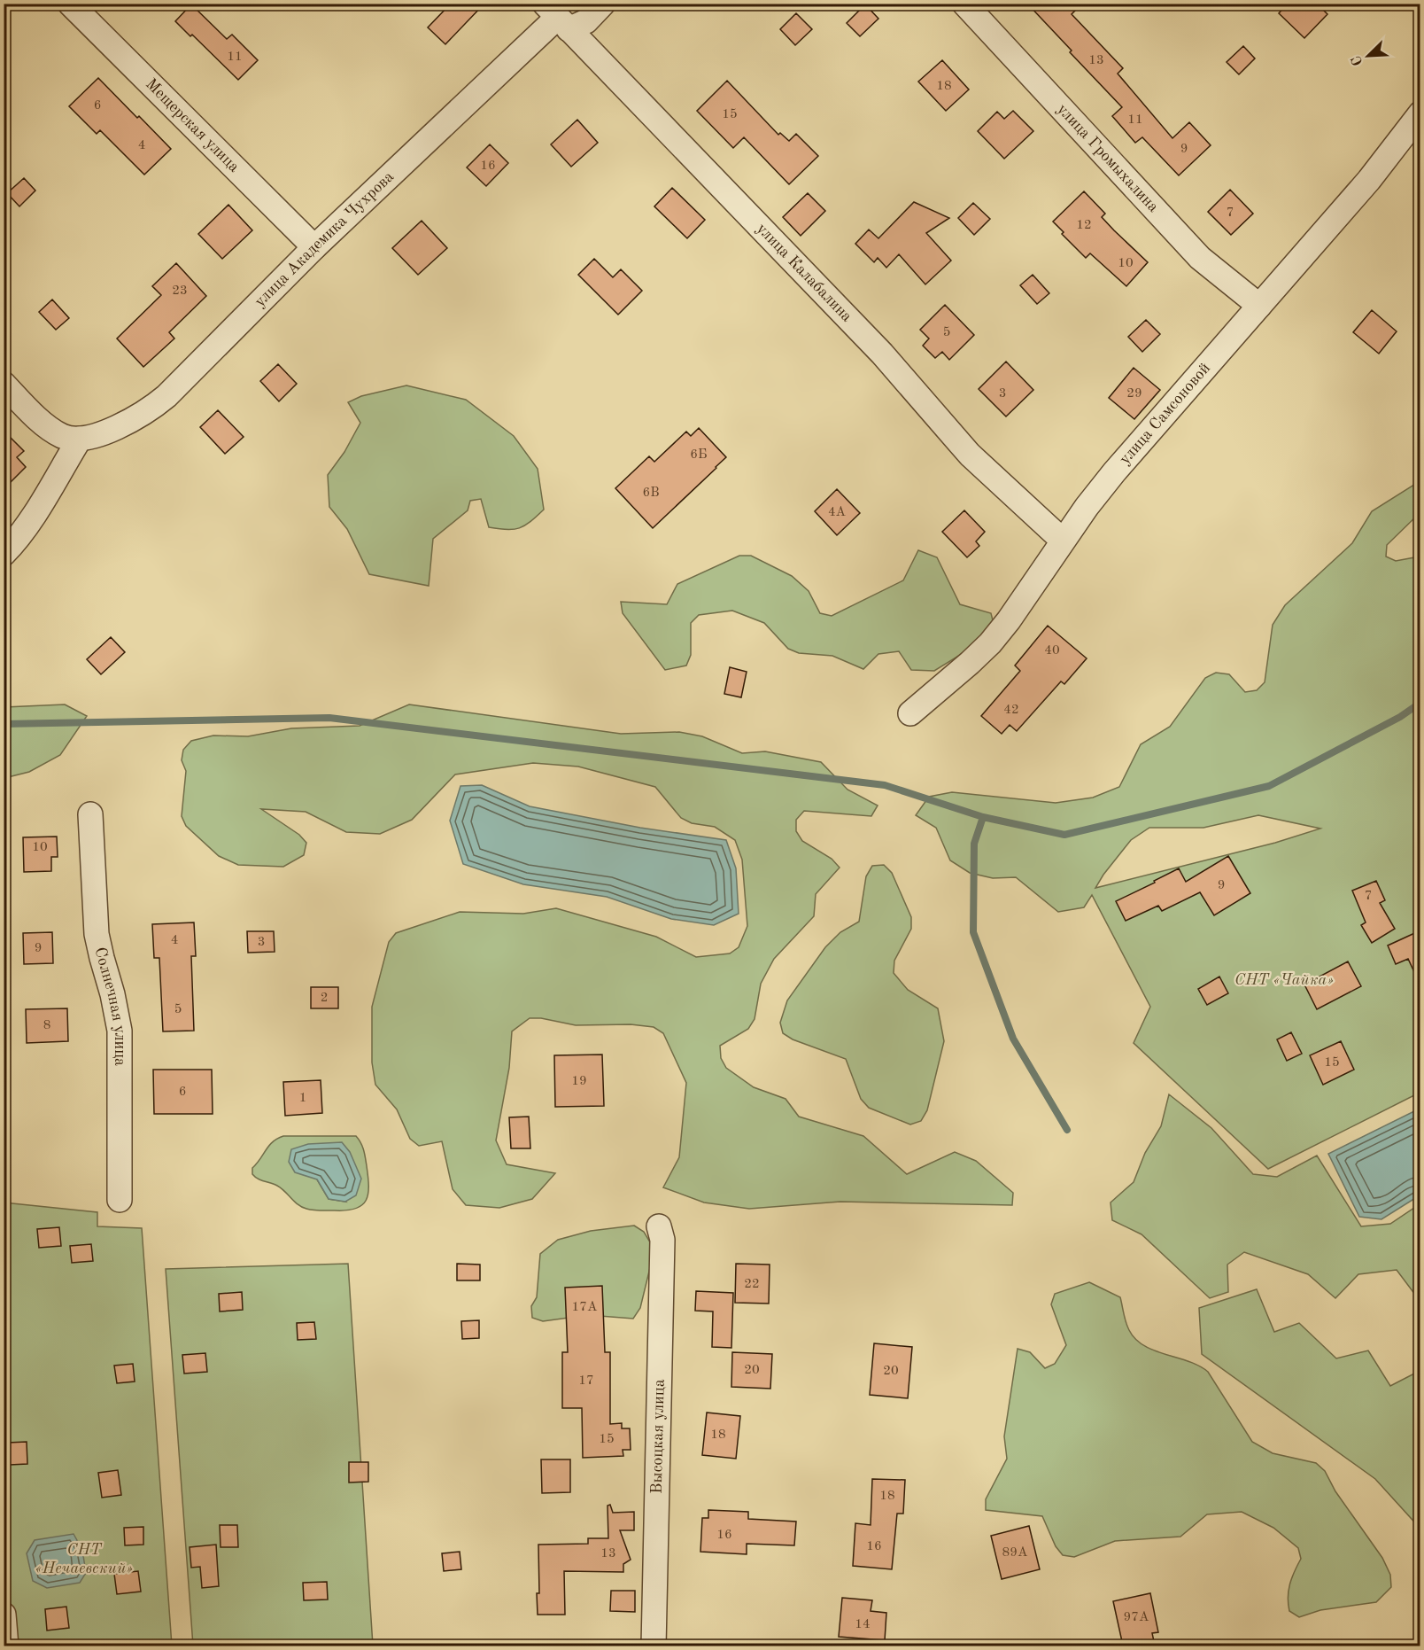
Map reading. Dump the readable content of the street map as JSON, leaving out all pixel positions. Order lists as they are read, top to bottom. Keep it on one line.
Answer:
{"streets":{"street":["Мещерская улица","улица Громыхалина","улица Академика Чухрова","улица Калабалина","улица Самсоновой","Солнечная улица","Высоцкая улица"]},"crossings":[["Мещерская улица","улица Академика Чухрова"],["улица Громыхалина","улица Самсоновой"],["улица Академика Чухрова","улица Калабалина"],["улица Калабалина","улица Самсоновой"]],"parks":["СНТ «Чайка»","СНТ «Нечаевский»"],"house_numbers":["11","13","18","6","15","11","4","9","16","7","12","10","23","5","3","29","6Б","6В","4А","40","42","10","9","7","4","3","9","2","5","8","15","19","6","1","22","17А","20","20","17","18","15","18","16","16","89А","13","97А","14"],"north":"bottom left"}
